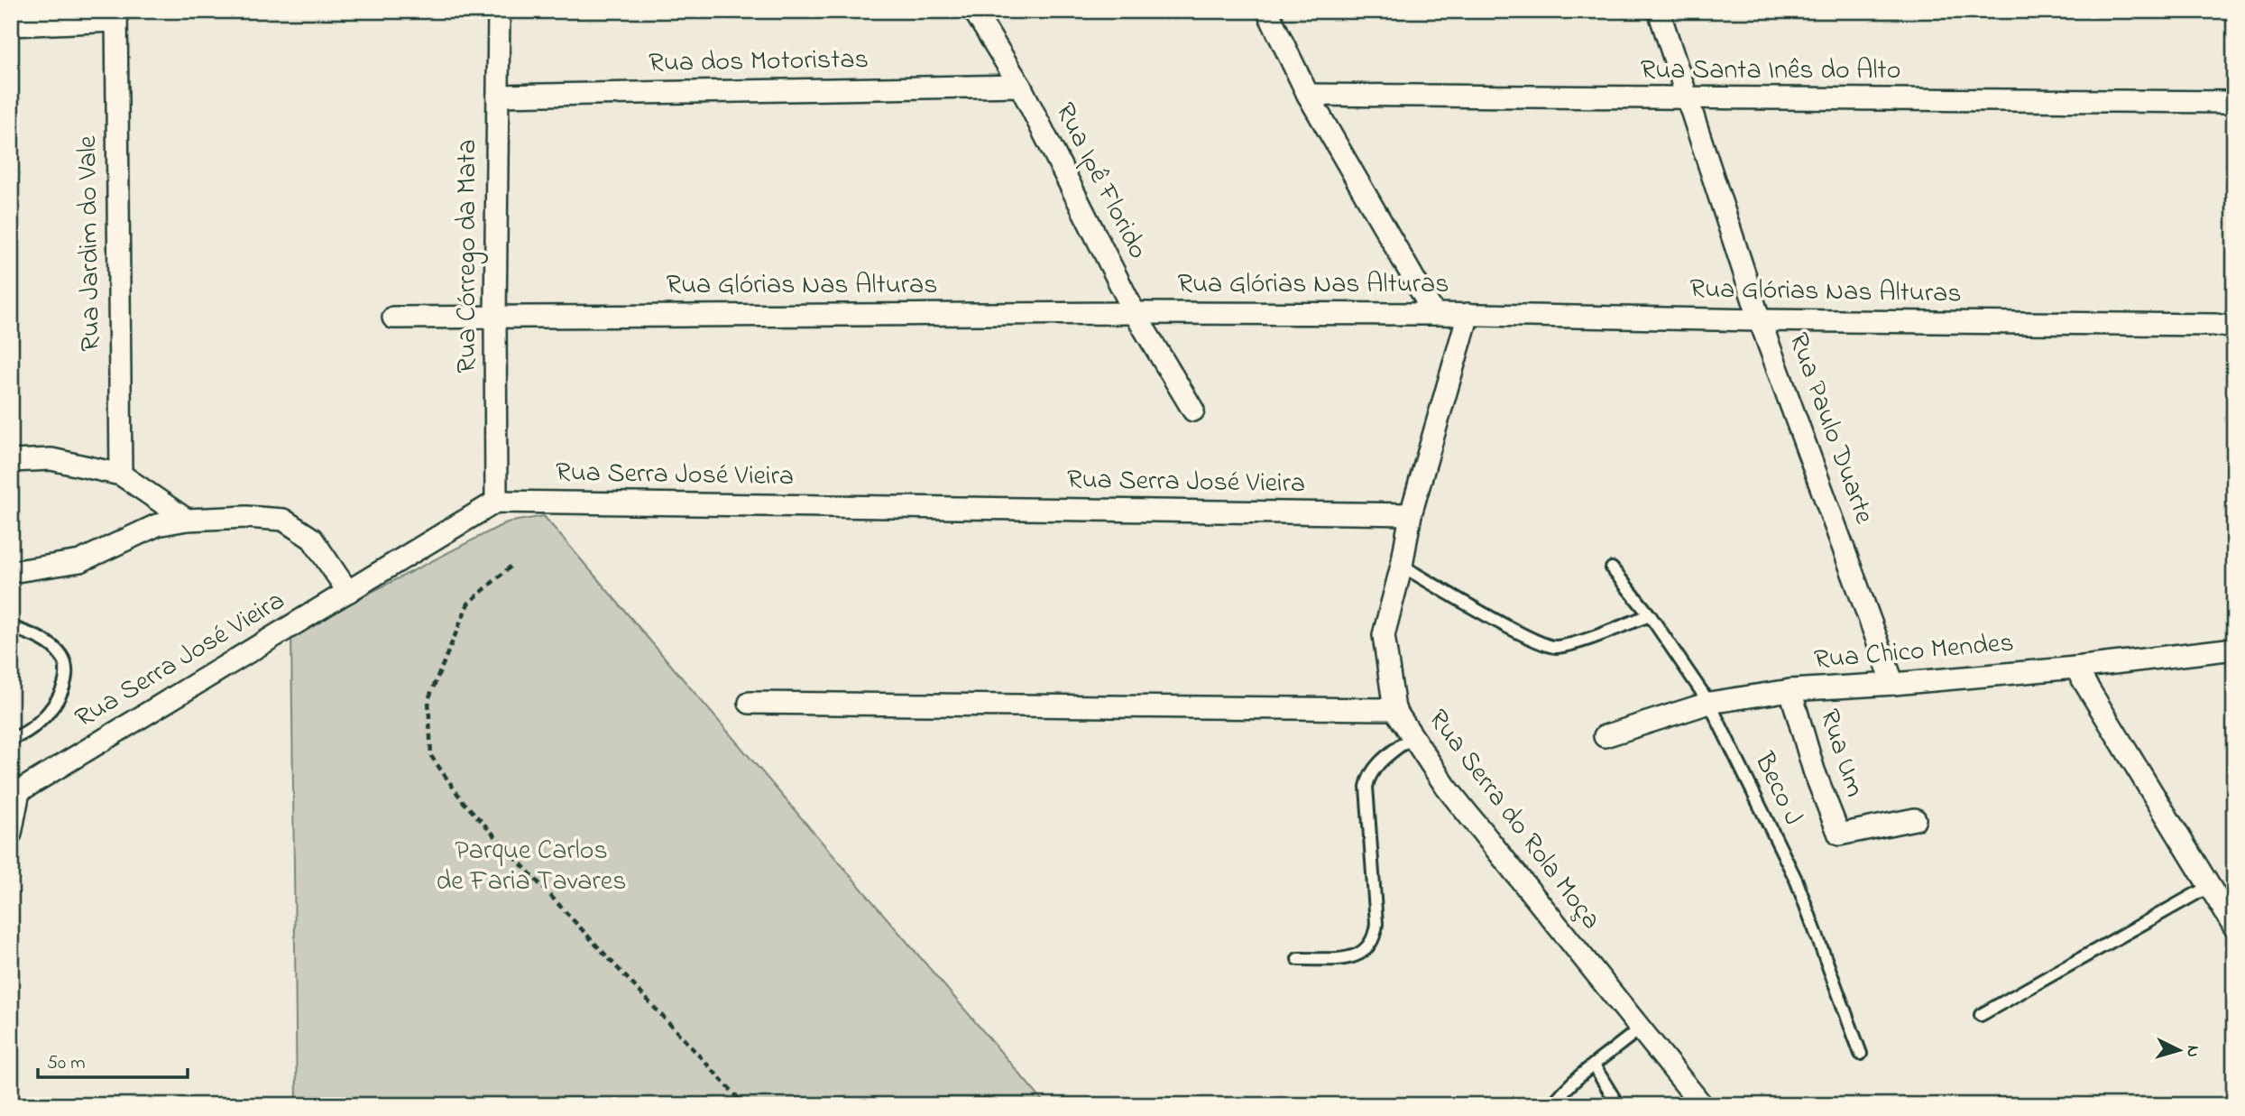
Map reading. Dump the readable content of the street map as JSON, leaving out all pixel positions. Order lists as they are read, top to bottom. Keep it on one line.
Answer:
{"streets":{"street":["Rua dos Motoristas","Rua Santa Inês do Alto","Rua Ipê Florido","Rua Jardim do Vale","Rua Córrego da Mata","Rua Glórias Nas Alturas","Rua Paulo Duarte","Rua Serra José Vieira","Rua Chico Mendes","Rua Um","Rua Serra do Rola Moça"],"lane":["Beco J"]},"crossings":[["Rua dos Motoristas","Rua Ipê Florido"],["Rua dos Motoristas","Rua Córrego da Mata"],["Rua Santa Inês do Alto","Rua Paulo Duarte"],["Rua Ipê Florido","Rua Glórias Nas Alturas"],["Rua Córrego da Mata","Rua Glórias Nas Alturas"],["Rua Córrego da Mata","Rua Serra José Vieira"],["Rua Glórias Nas Alturas","Rua Paulo Duarte"],["Rua Glórias Nas Alturas","Rua Serra do Rola Moça"],["Rua Paulo Duarte","Rua Chico Mendes"],["Rua Serra José Vieira","Rua Serra do Rola Moça"],["Rua Chico Mendes","Rua Um"],["Rua Chico Mendes","Beco J"]],"parks":["Parque Carlos de Faria Tavares"],"scale_bar":"50 m","north":"right"}
